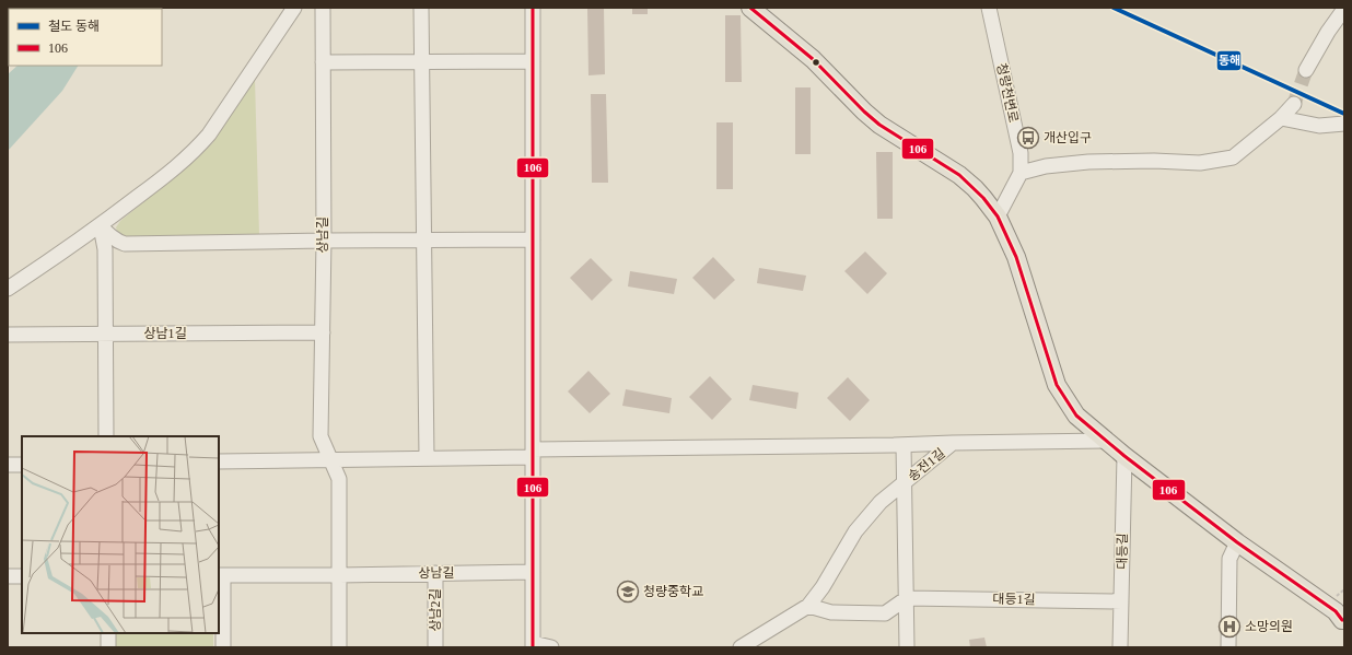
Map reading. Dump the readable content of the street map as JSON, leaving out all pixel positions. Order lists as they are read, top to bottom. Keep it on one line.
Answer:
{"streets":{"street":["청량천변로","상남길","상남1길","송전1길","대등길","대등1길","상남2길"]},"crossings":[["상남길","상남1길"],["상남길","상남2길"],["대등길","대등1길"]],"places":{"bus stop":["개산입구"],"school or university":["청량중학교"],"hospital":["소망의원"]},"lines":["rail line 동해","transit line 106"],"legend":["철도 동해","106"]}
